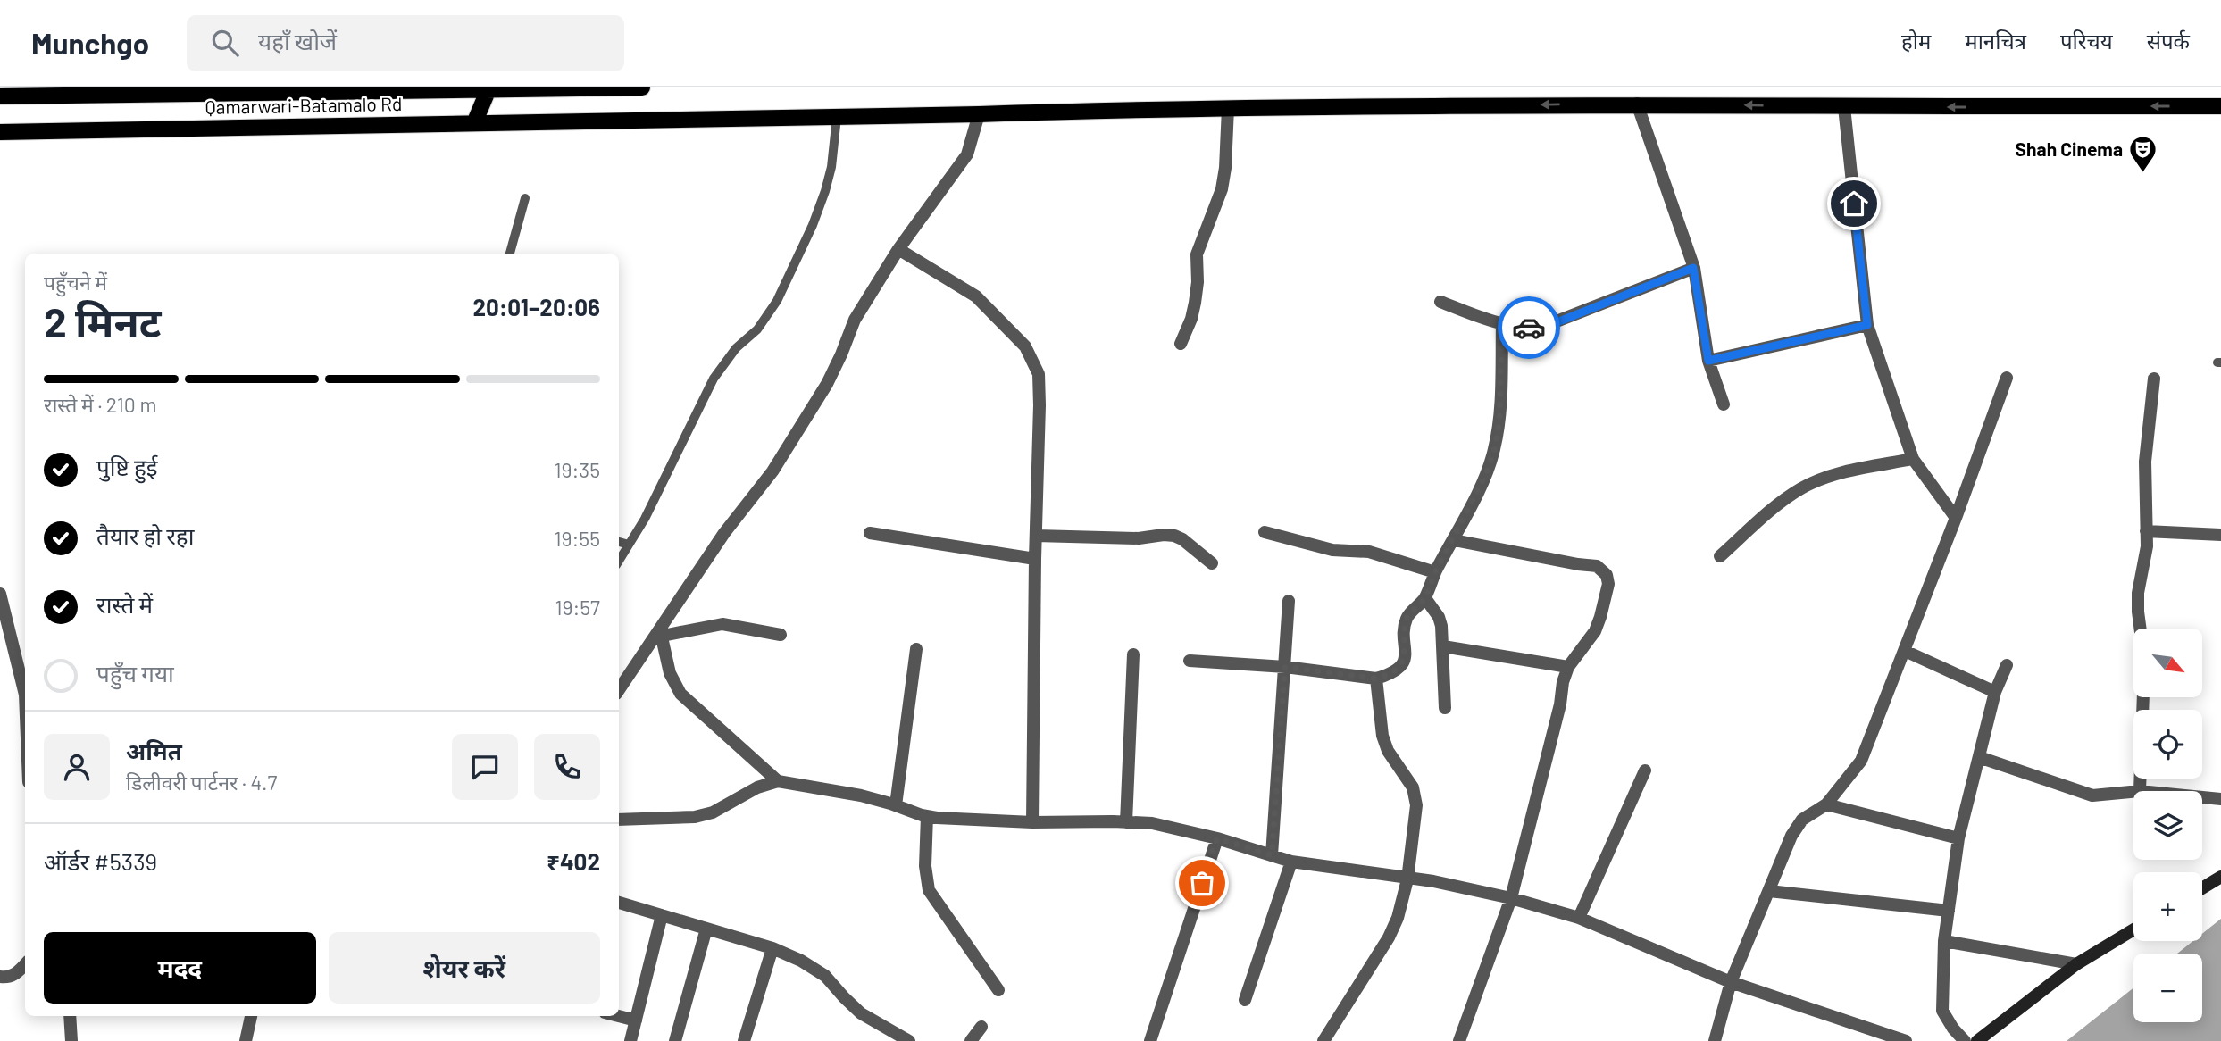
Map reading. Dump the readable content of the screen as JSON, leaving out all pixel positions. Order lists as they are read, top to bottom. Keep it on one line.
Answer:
{"streets":{"main road":["Qamarwari-Batamalo Rd"]},"places":{"theatre":["Shah Cinema"]},"north":"bottom right","page":{"header":"Munchgo","search":"यहाँ खोजें","nav":["होम","मानचित्र","परिचय","संपर्क"],"heading":["2 मिनट","पहुँचने में","20:01–20:06"],"panel":["अमित","डिलीवरी पार्टनर · 4.7","ऑर्डर #5339","₹402"],"bar":"रास्ते में · 210 m","list":[["पुष्टि हुई","19:35"],["तैयार हो रहा","19:55"],["रास्ते में","19:57"],"पहुँच गया"],"map_buttons":["+","−"],"buttons":["मदद","शेयर करें"]}}
